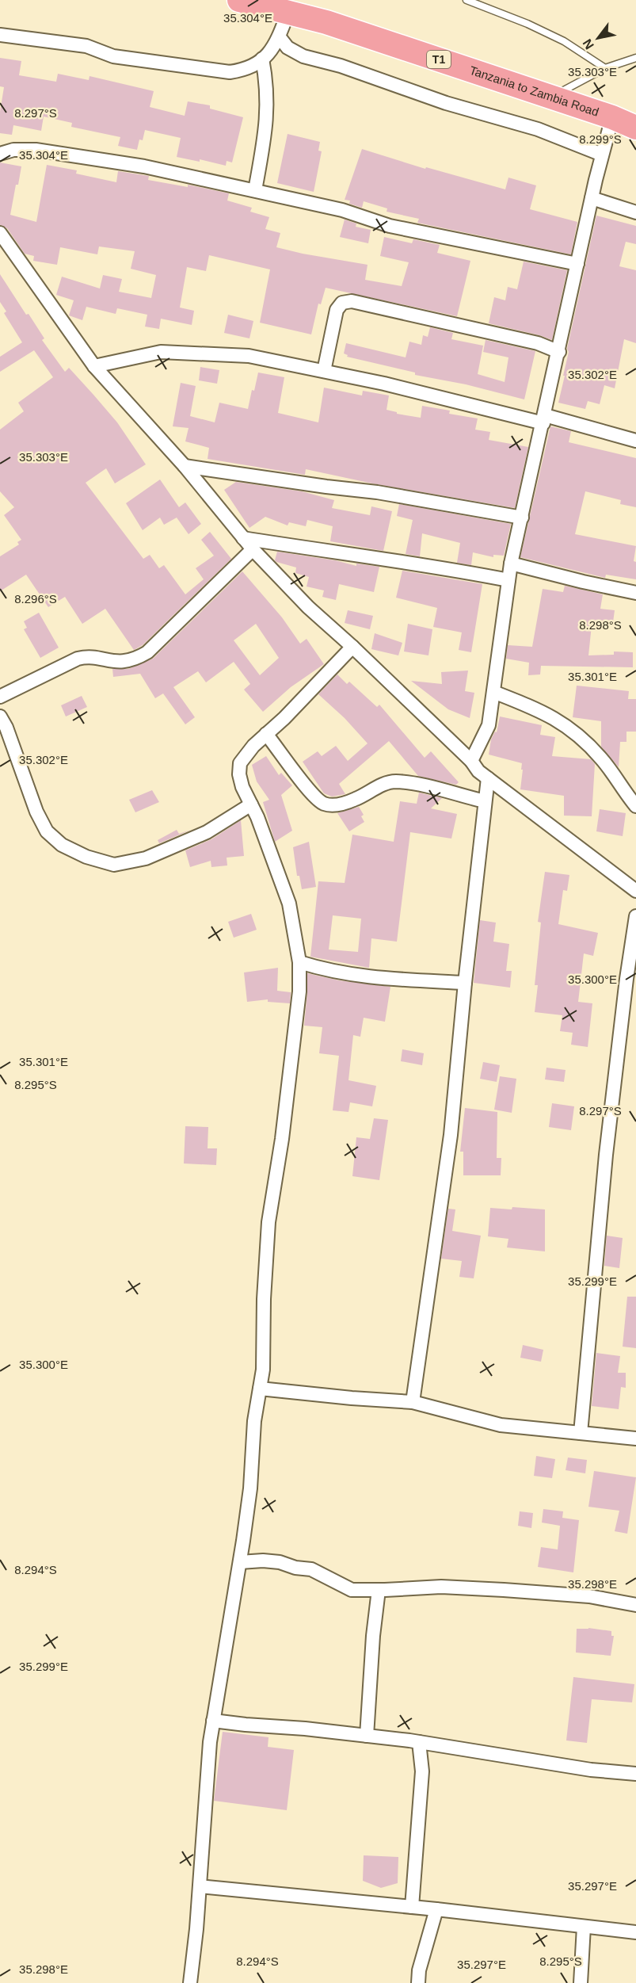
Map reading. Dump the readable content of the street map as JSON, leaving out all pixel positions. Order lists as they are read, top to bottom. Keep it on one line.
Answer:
{"streets":{"highway":["T1","Tanzania to Zambia Road"]},"north":"bottom left","coordinates":["35.304°E","35.303°E","8.297°S","8.299°S","35.302°E","8.296°S","8.298°S","35.301°E","35.300°E","8.295°S","35.299°E","8.294°S","35.298°E","35.297°E"]}
